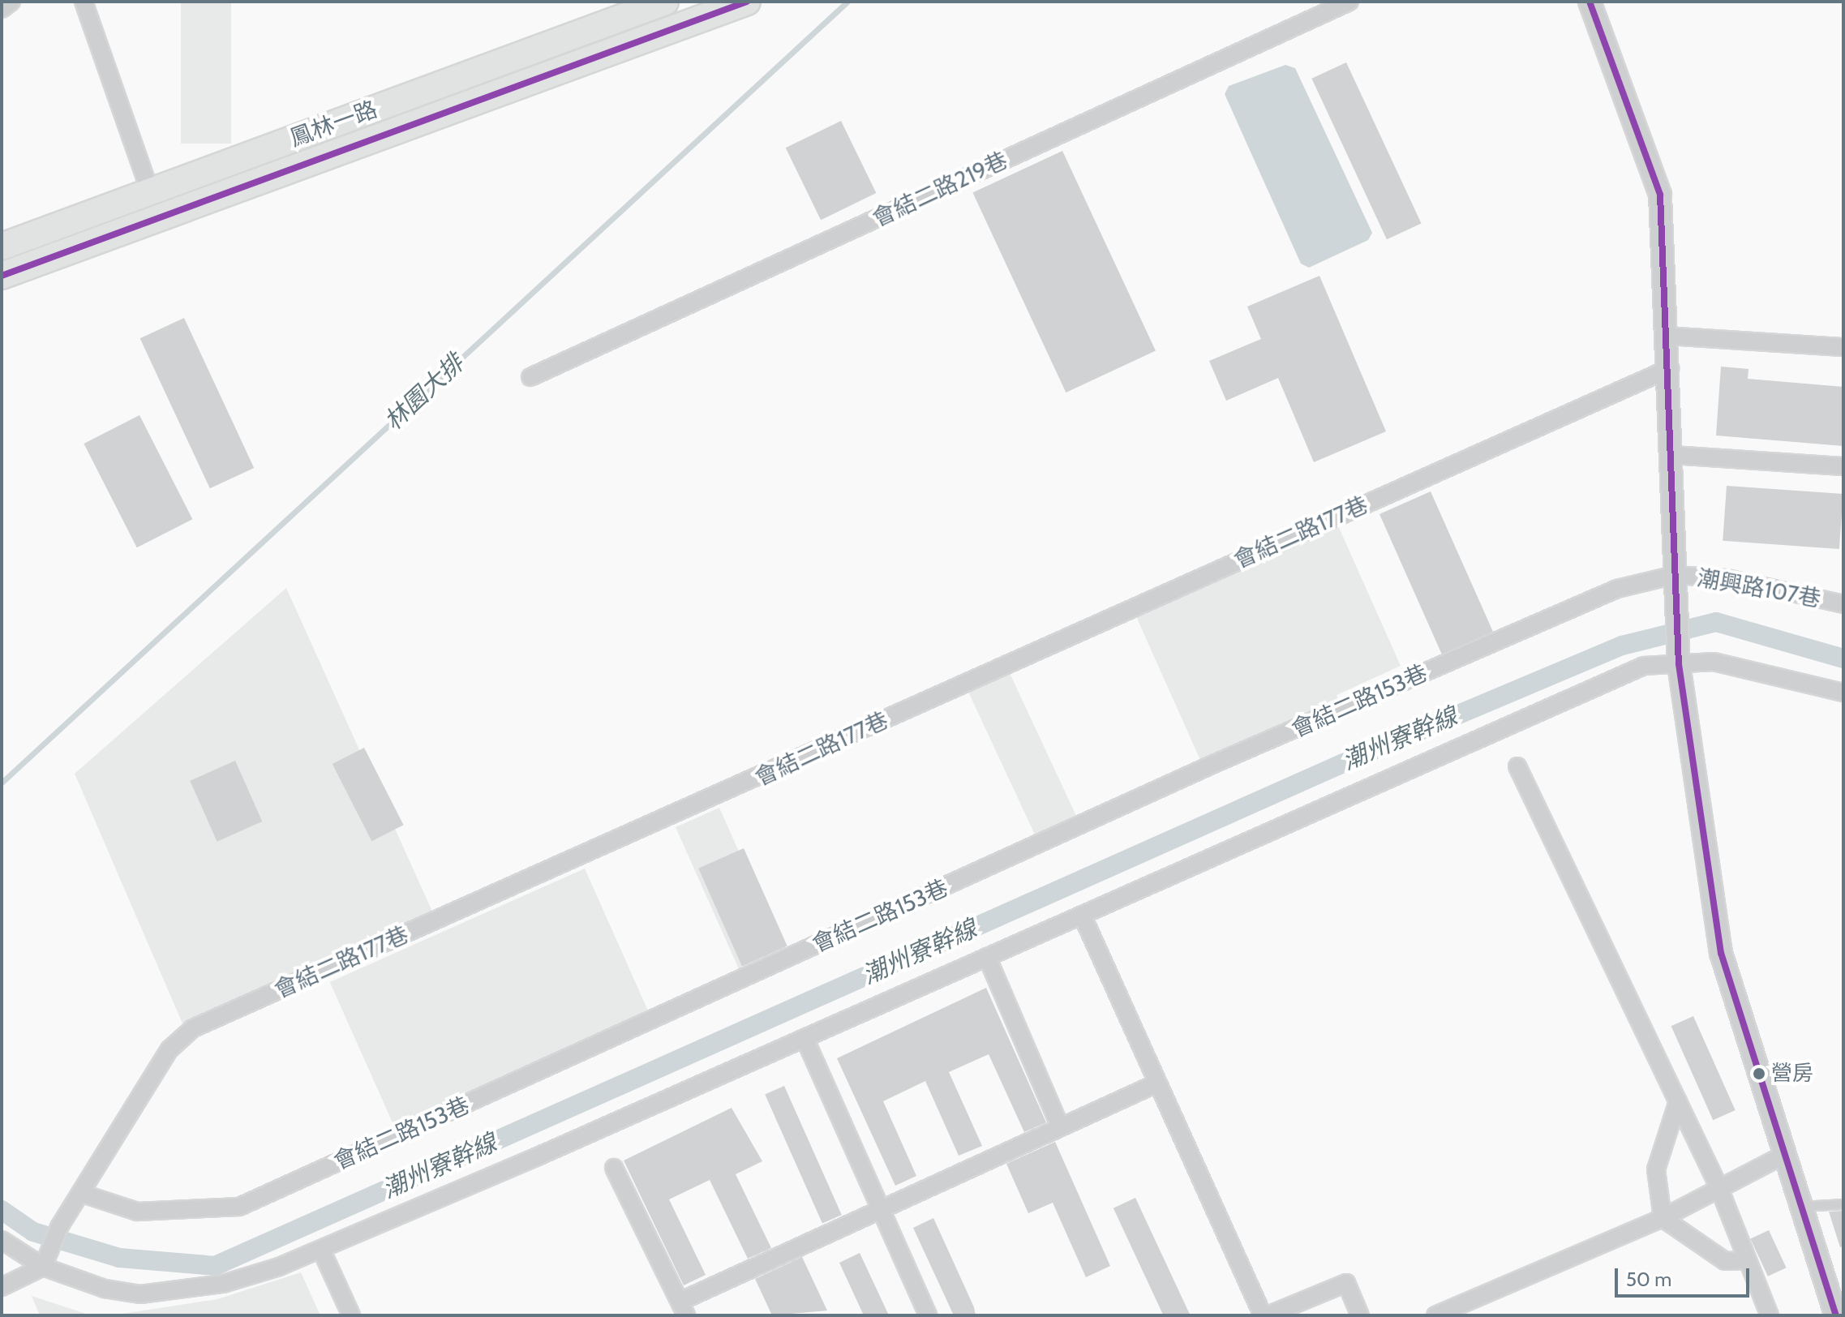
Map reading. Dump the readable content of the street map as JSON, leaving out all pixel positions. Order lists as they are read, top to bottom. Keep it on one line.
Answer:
{"streets":{"main road":["鳳林一路"],"street":["會結二路219巷","會結二路177巷","潮興路107巷","會結二路153巷"]},"crossings":[["會結二路177巷","會結二路153巷"],["潮興路107巷","會結二路153巷"]],"water":["林園大排","潮州寮幹線"],"places":["營房"],"scale_bar":"50 m"}
